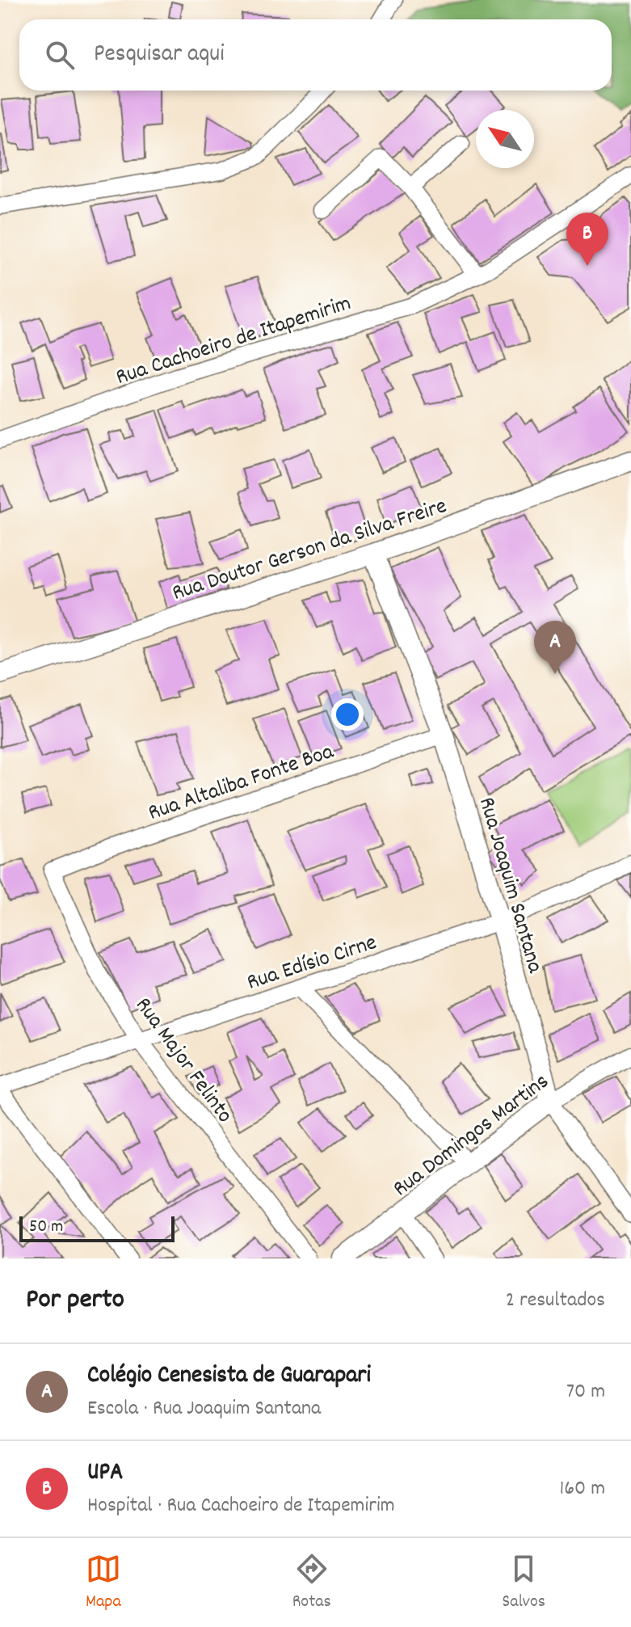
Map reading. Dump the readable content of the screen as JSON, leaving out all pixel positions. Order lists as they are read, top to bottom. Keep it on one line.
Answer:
{"streets":{"street":["Rua Cachoeiro de Itapemirim","Rua Doutor Gerson da Silva Freire","Rua Altaliba Fonte Boa","Rua Joaquim Santana","Rua Edísio Cirne","Rua Major Felinto","Rua Domingos Martins"]},"crossings":[["Rua Doutor Gerson da Silva Freire","Rua Joaquim Santana"],["Rua Altaliba Fonte Boa","Rua Joaquim Santana"],["Rua Altaliba Fonte Boa","Rua Major Felinto"],["Rua Joaquim Santana","Rua Edísio Cirne"],["Rua Joaquim Santana","Rua Domingos Martins"],["Rua Edísio Cirne","Rua Major Felinto"]],"scale_bar":"50 m","north":"top left","page":{"search":"Pesquisar aqui","pins":["B","A"],"scale":"50 m","heading":["Por perto","2 resultados"],"list":[{"mark":"A","name":"Colégio Cenesista de Guarapari","note":"Escola · Rua Joaquim Santana","value":"70 m"},{"mark":"B","name":"UPA","note":"Hospital · Rua Cachoeiro de Itapemirim","value":"160 m"}],"nav":["Mapa","Rotas","Salvos"]}}
